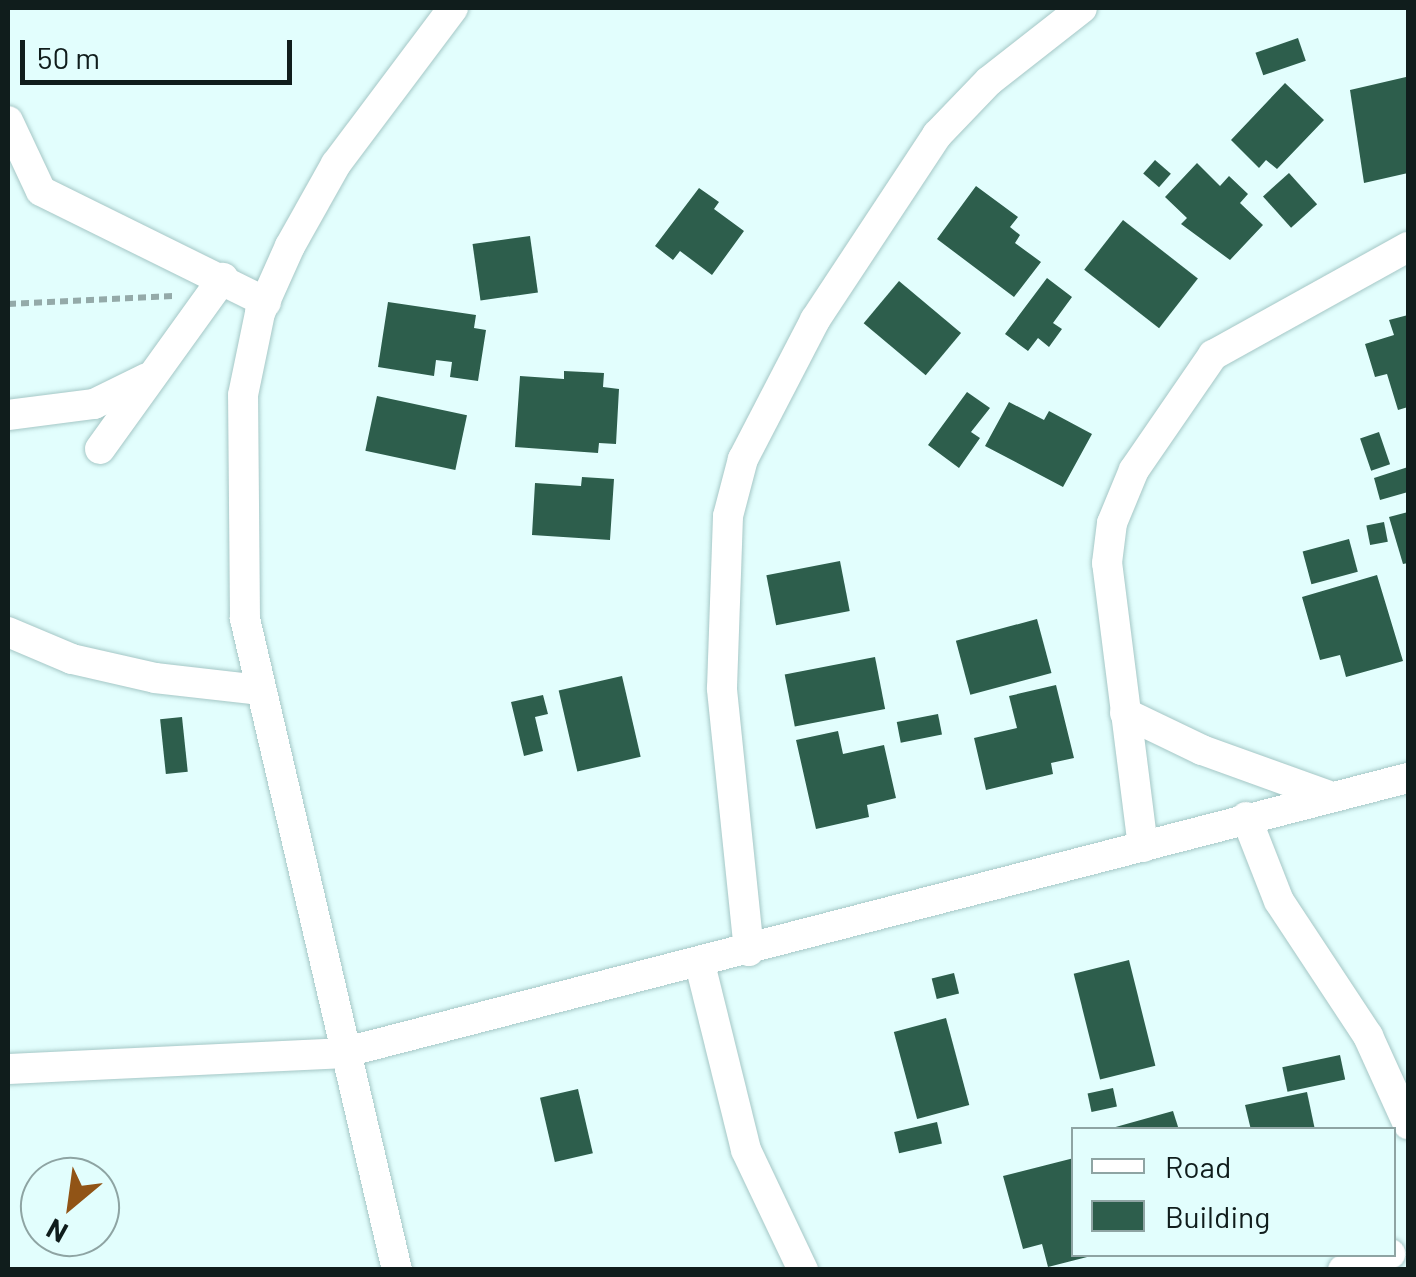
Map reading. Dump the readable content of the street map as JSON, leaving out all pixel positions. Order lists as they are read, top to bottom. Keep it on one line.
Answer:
{"legend":["Road","Building"],"scale_bar":"50 m","north":"bottom left"}
